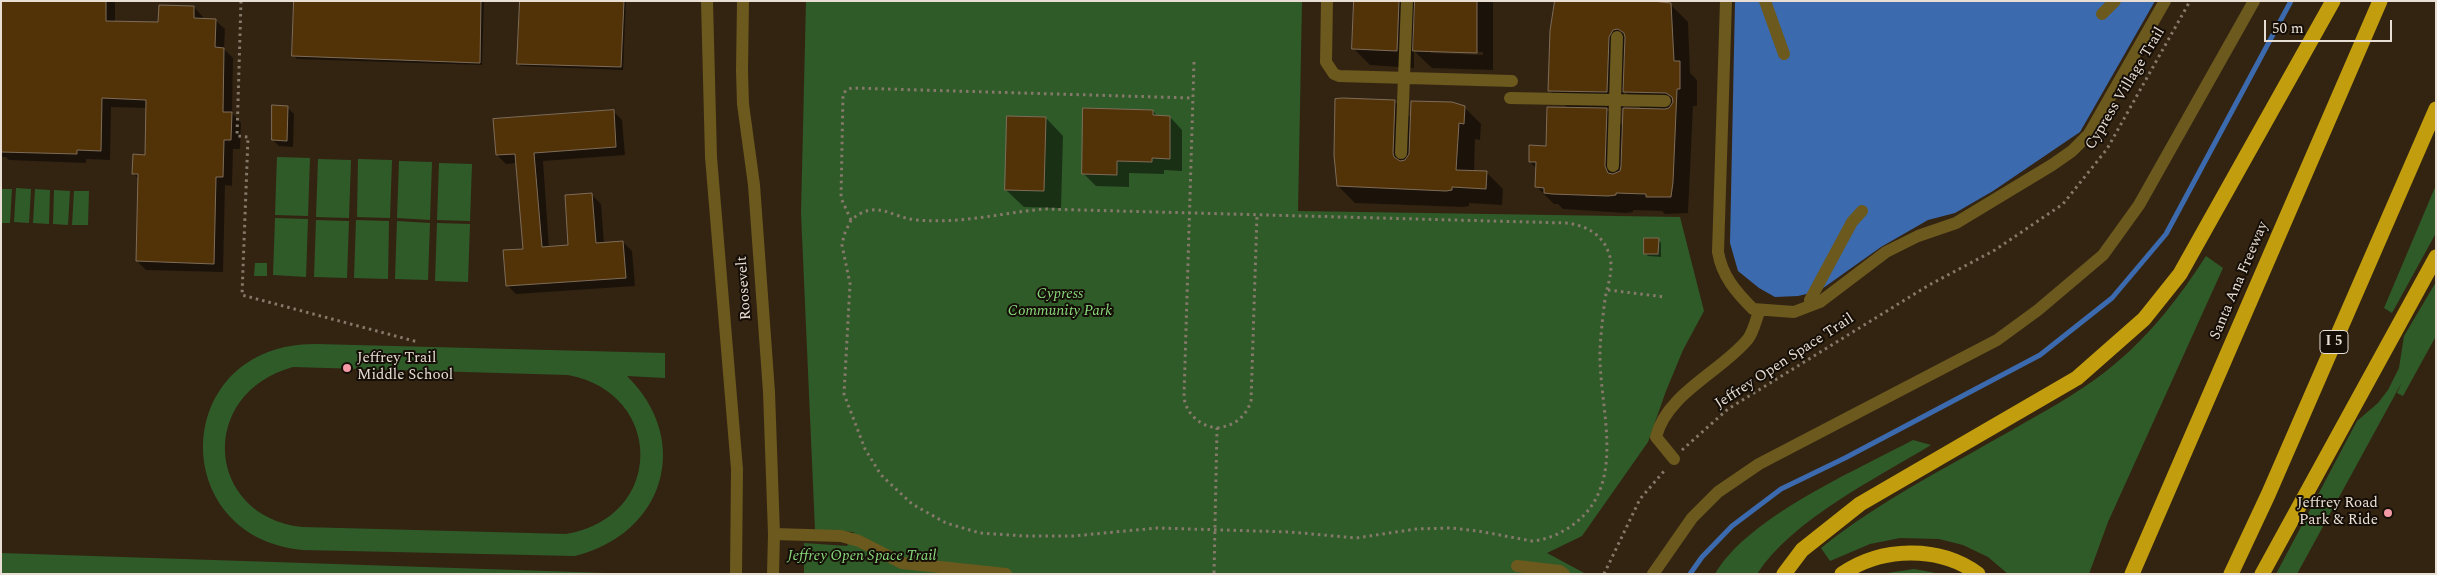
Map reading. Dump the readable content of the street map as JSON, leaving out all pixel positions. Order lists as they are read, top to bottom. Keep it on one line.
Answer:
{"streets":{"highway":["Santa Ana Freeway","I 5"],"street":["Roosevelt"],"path":["Cypress Village Trail","Jeffrey Open Space Trail"]},"crossings":[["Cypress Village Trail","Jeffrey Open Space Trail"]],"parks":["Cypress Community Park","Jeffrey Open Space Trail"],"places":["Jeffrey Trail Middle School","Jeffrey Road Park & Ride"],"scale_bar":"50 m"}
